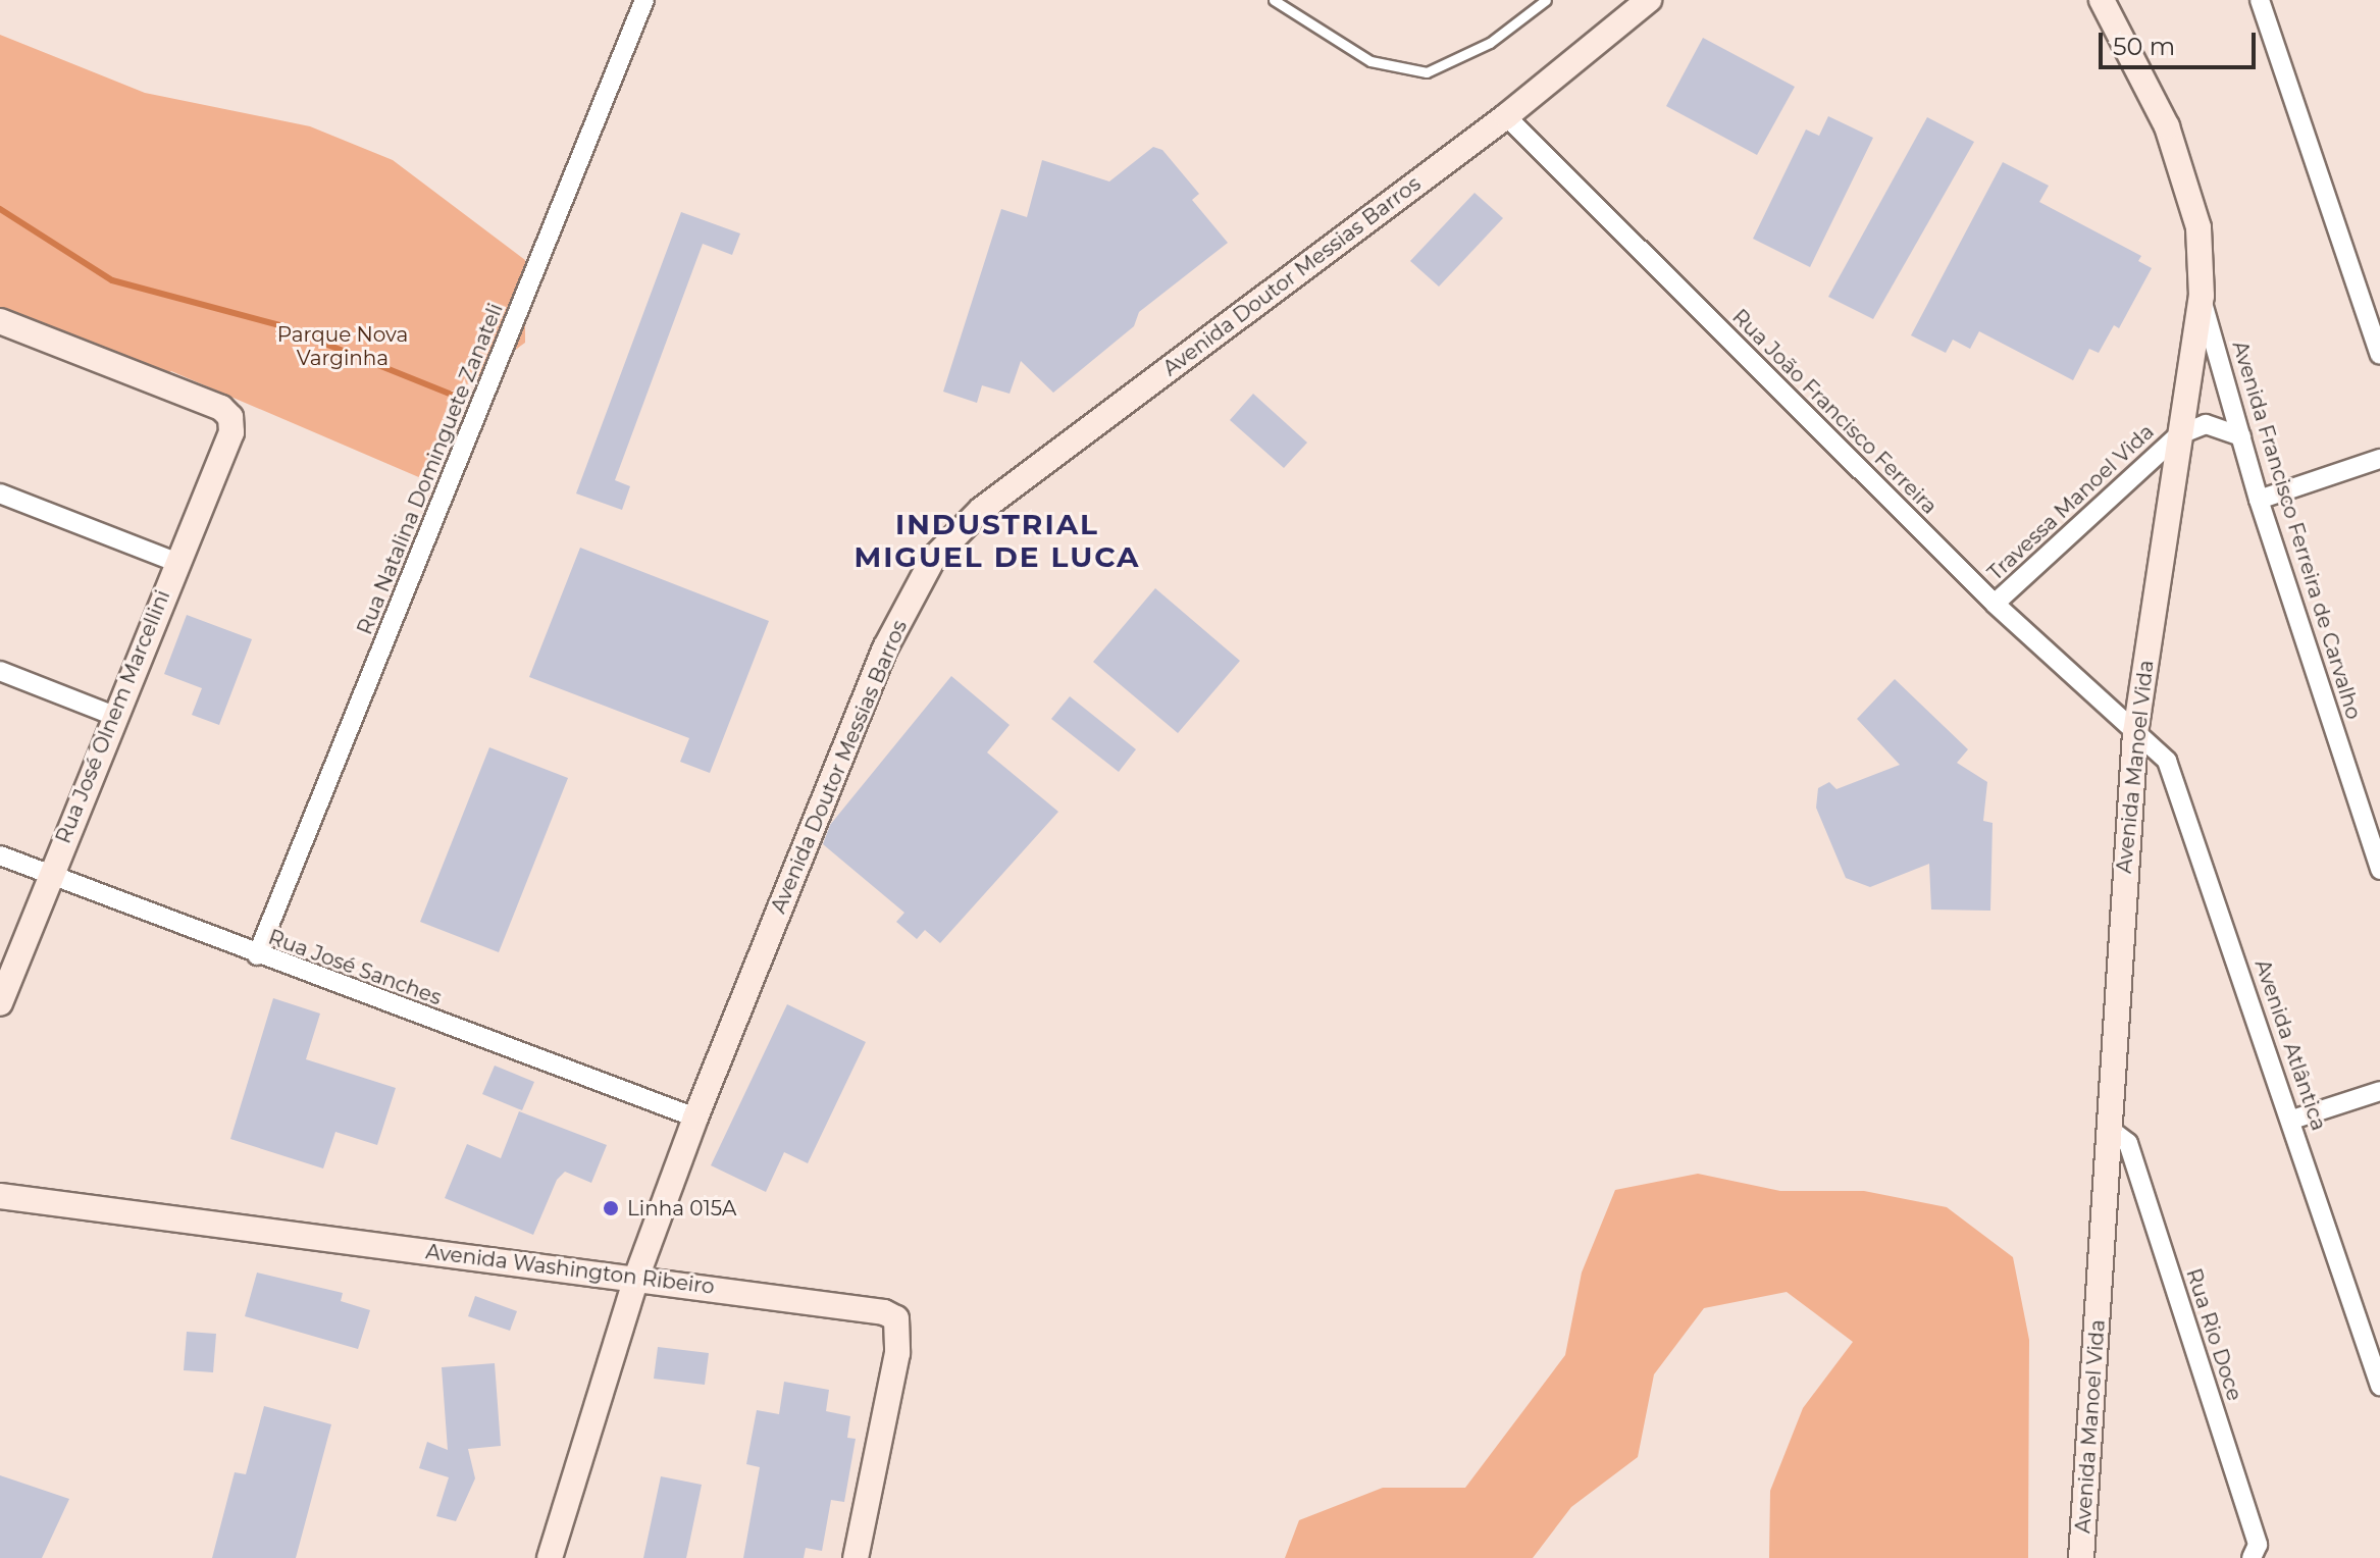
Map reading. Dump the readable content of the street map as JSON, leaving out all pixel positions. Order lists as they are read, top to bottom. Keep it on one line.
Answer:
{"streets":{"street":["Avenida Doutor Messias Barros","Rua João Francisco Ferreira","Rua Natalina Dominguete Zanateli","Travessa Manoel Vida","Avenida Francisco Ferreira de Carvalho","Rua José Olnem Marcellini","Avenida Manoel Vida","Rua José Sanches","Avenida Atlântica","Avenida Washington Ribeiro","Rua Rio Doce"]},"crossings":[["Avenida Doutor Messias Barros","Rua João Francisco Ferreira"],["Avenida Doutor Messias Barros","Rua José Sanches"],["Avenida Doutor Messias Barros","Avenida Washington Ribeiro"],["Rua João Francisco Ferreira","Travessa Manoel Vida"],["Rua João Francisco Ferreira","Avenida Manoel Vida"],["Rua João Francisco Ferreira","Avenida Atlântica"],["Rua Natalina Dominguete Zanateli","Rua José Sanches"],["Travessa Manoel Vida","Avenida Manoel Vida"],["Avenida Francisco Ferreira de Carvalho","Avenida Manoel Vida"],["Rua José Olnem Marcellini","Rua José Sanches"],["Avenida Manoel Vida","Avenida Atlântica"],["Avenida Manoel Vida","Rua Rio Doce"]],"districts":["INDUSTRIAL MIGUEL DE LUCA"],"parks":["Parque Nova Varginha"],"places":["Linha 015A"],"scale_bar":"50 m"}
